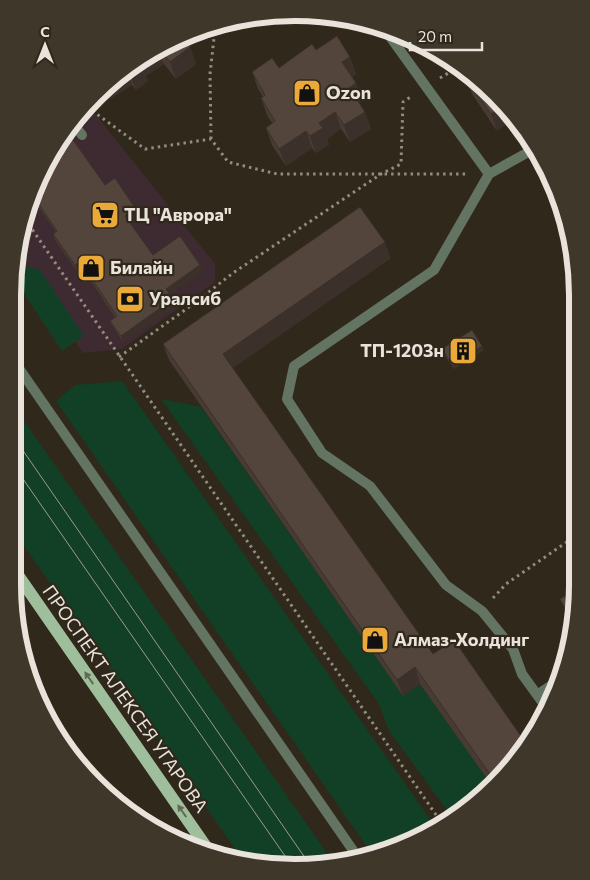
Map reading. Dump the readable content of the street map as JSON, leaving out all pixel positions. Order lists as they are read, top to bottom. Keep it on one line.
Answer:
{"streets":{"main road":["ПРОСПЕКТ АЛЕКСЕЯ УГАРОВА"]},"one_way":["ПРОСПЕКТ АЛЕКСЕЯ УГАРОВА"],"places":{"shop":["Ozon","Билайн","Алмаз-Холдинг"],"supermarket":["ТЦ \"Аврора\""],"bank":["Уралсиб"],"building":["ТП-1203н"]},"scale_bar":"20 m","north":"top"}
